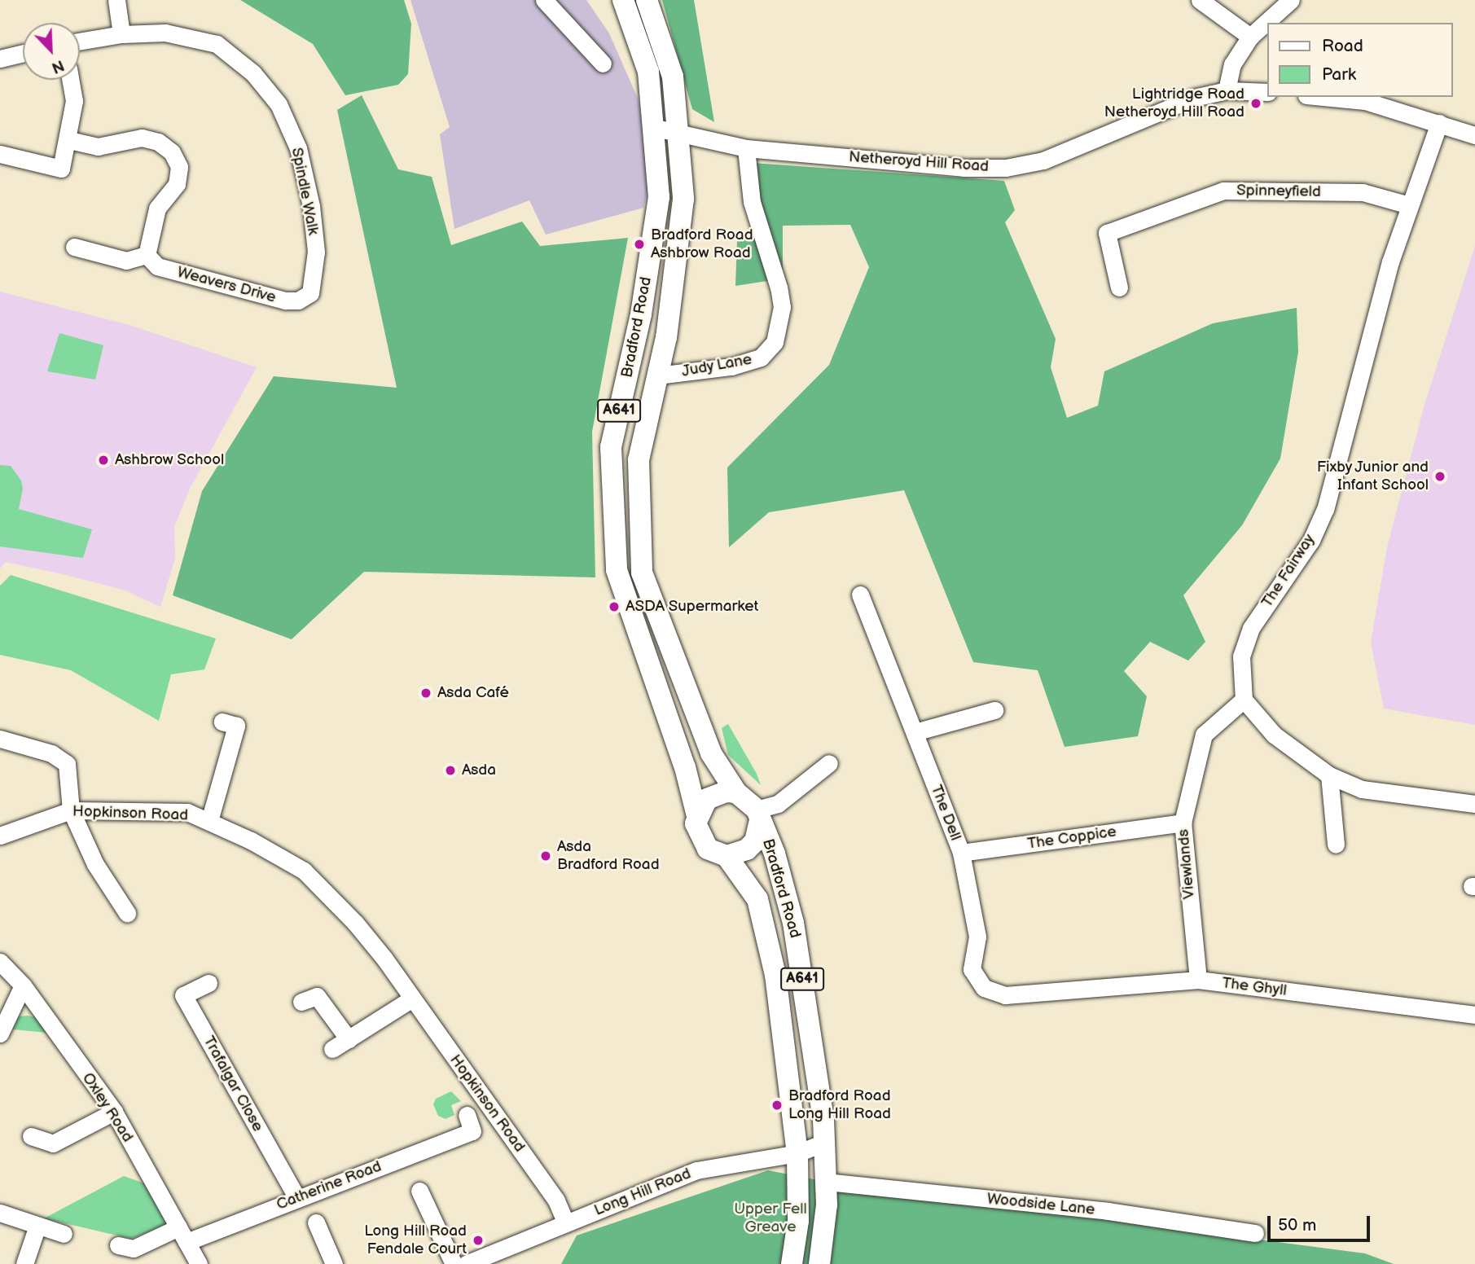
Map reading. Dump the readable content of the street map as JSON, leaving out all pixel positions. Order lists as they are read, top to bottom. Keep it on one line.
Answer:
{"streets":{"main road":["Bradford Road","A641"],"street":["Netheroyd Hill Road","Spindle Walk","Spinneyfield","Weavers Drive","Judy Lane","The Fairway","The Dell","Hopkinson Road","The Coppice","Viewlands","The Ghyll","Trafalgar Close","Oxley Road","Catherine Road","Long Hill Road","Woodside Lane"]},"crossings":[["Netheroyd Hill Road","Bradford Road"],["Netheroyd Hill Road","Judy Lane"],["Spindle Walk","Weavers Drive"],["Spinneyfield","The Fairway"],["Bradford Road","Judy Lane"],["Bradford Road","Long Hill Road"],["Bradford Road","Woodside Lane"],["The Fairway","Viewlands"],["The Dell","The Coppice"],["The Dell","The Ghyll"],["Hopkinson Road","Catherine Road"],["Hopkinson Road","Long Hill Road"],["The Coppice","Viewlands"],["Viewlands","The Ghyll"],["Trafalgar Close","Catherine Road"],["Oxley Road","Catherine Road"]],"parks":["Upper Fell Greave"],"places":["Lightridge Road Netheroyd Hill Road","Bradford Road Ashbrow Road","Ashbrow School","Fixby Junior and Infant School","ASDA Supermarket","Asda Café","Asda","Asda Bradford Road","Bradford Road Long Hill Road","Long Hill Road Fendale Court"],"legend":["Road","Park"],"scale_bar":"50 m","north":"bottom right"}
